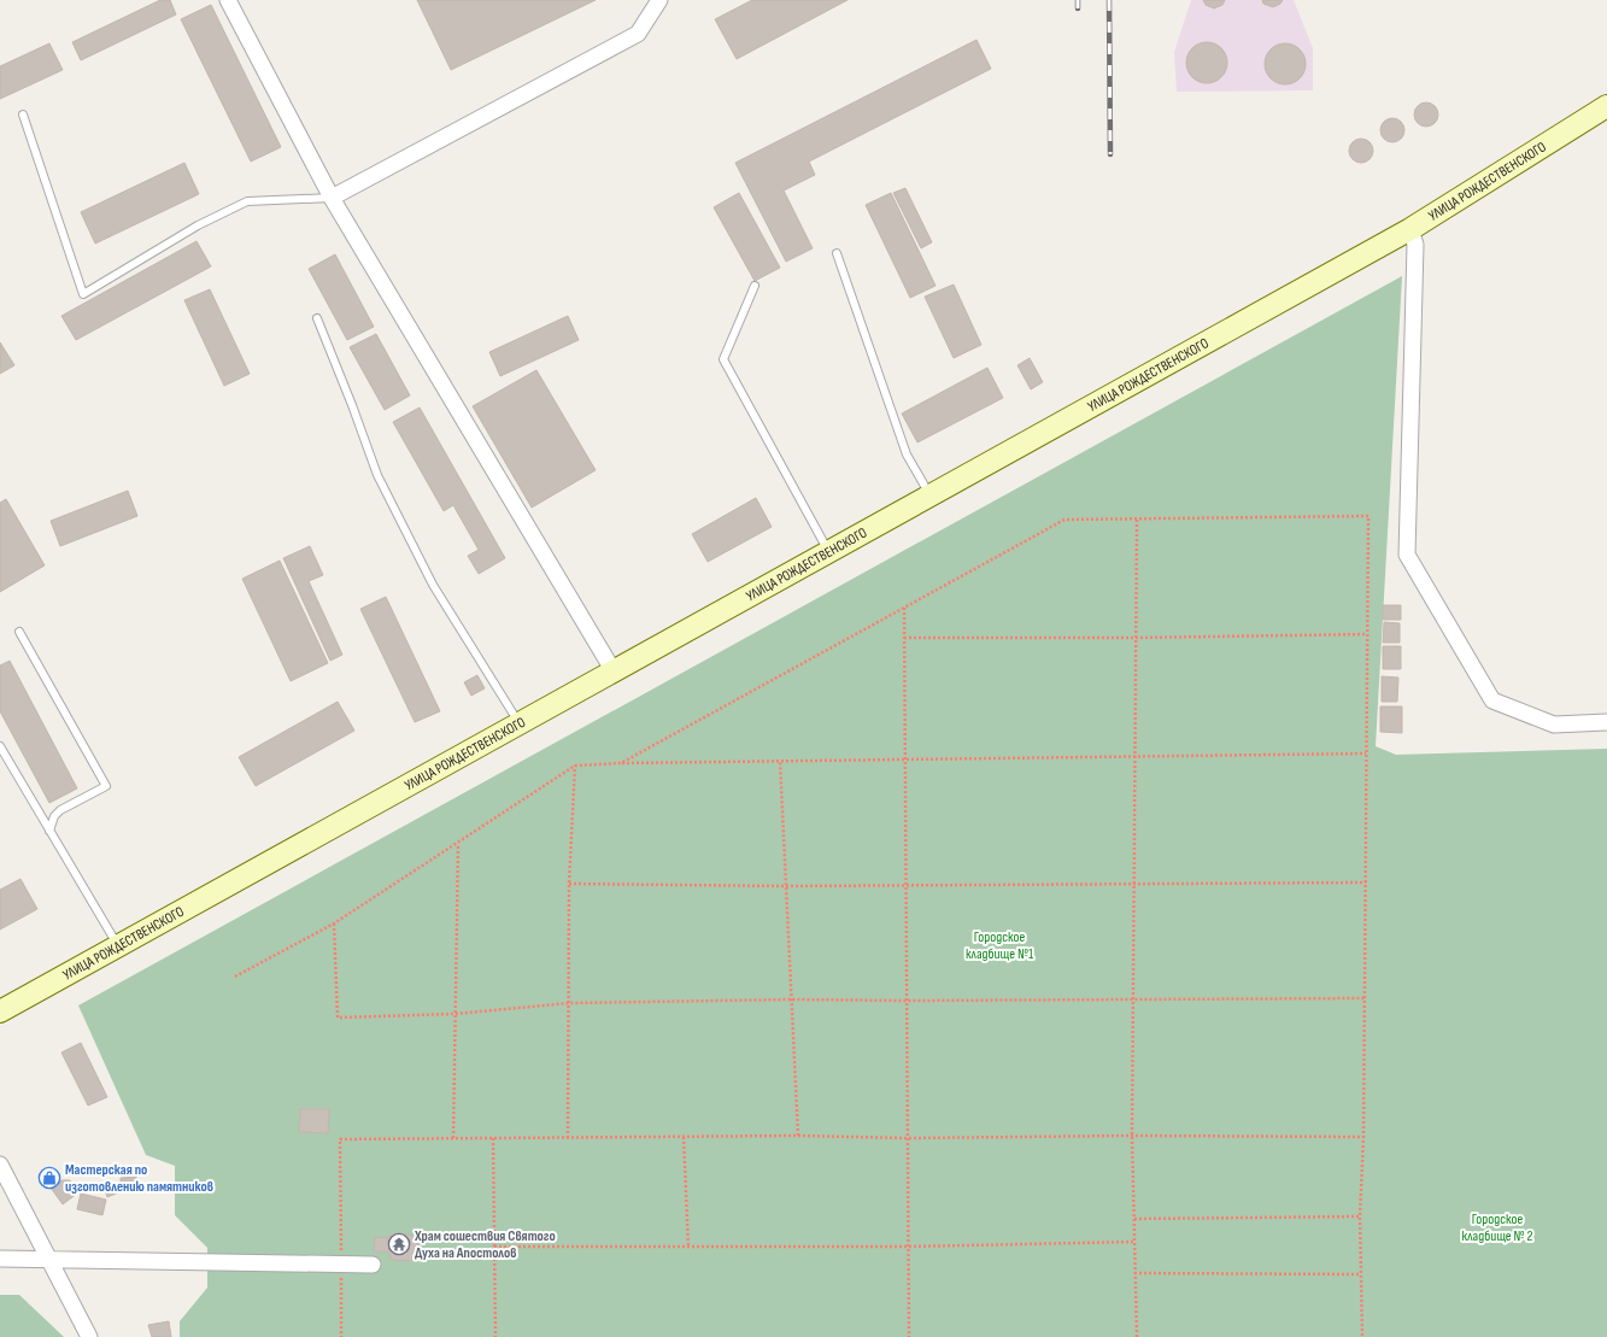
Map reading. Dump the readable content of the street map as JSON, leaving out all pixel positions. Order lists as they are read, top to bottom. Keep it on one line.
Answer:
{"streets":{"main road":["УЛИЦА РОЖДЕСТВЕНСКОГО"]},"parks":["Городское кладбище №1","Городское кладбище № 2"],"places":{"shop":["Мастерская по изготовлению памятников"],"temple":["Храм сошествия Святого Духа на Апостолов"]}}
